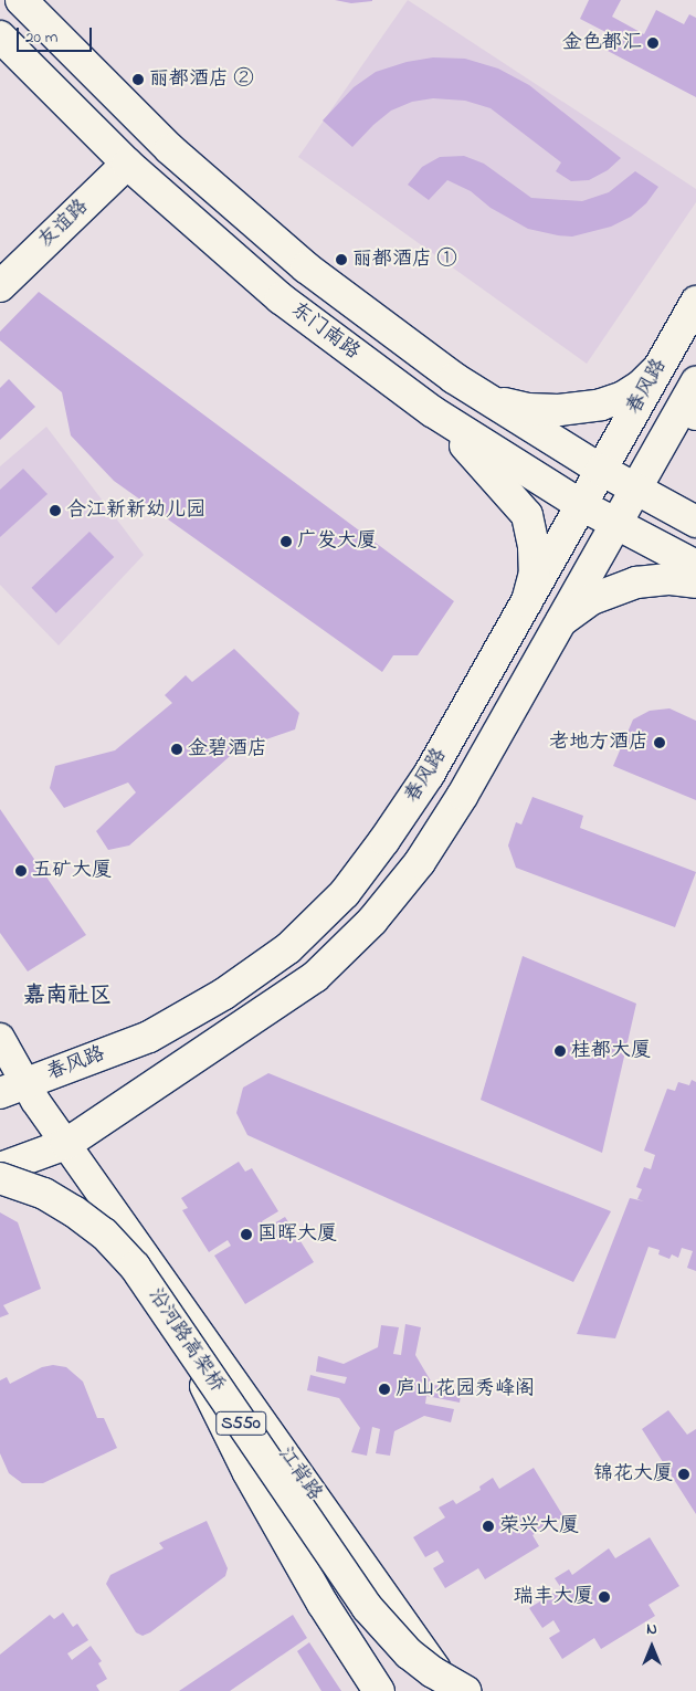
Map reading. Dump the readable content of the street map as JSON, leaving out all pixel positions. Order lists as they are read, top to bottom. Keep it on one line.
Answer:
{"streets":{"main road":["友谊路","东门南路","春风路","沿河路高架桥","S550"],"street":["江背路"]},"crossings":[["友谊路","东门南路"],["东门南路","春风路"],["春风路","江背路"]],"districts":["嘉南社区"],"places":["金色都汇","丽都酒店 ②","丽都酒店 ①","合江新新幼儿园","广发大厦","老地方酒店","金碧酒店","五矿大厦","桂都大厦","国晖大厦","庐山花园秀峰阁","锦花大厦","荣兴大厦","瑞丰大厦"],"scale_bar":"20 m","north":"top"}
